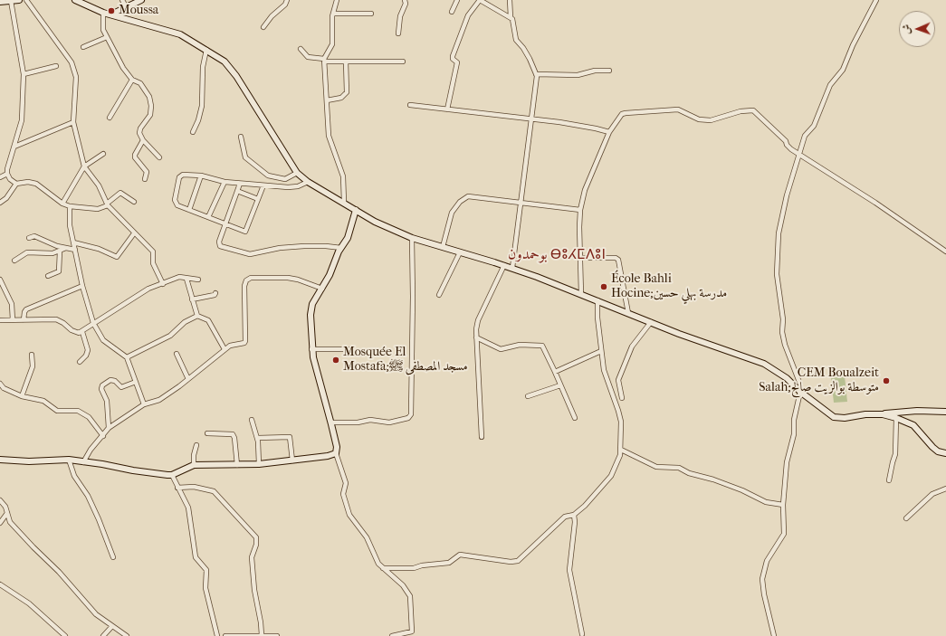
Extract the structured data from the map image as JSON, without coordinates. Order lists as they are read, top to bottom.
{
  "districts": ["بوحمدون ⴱⵓⵃⵎⴷⵓⵏ"],
  "places": [
    "Moussa",
    "École Bahli Hocine;مدرسة بهلي حسين",
    "Mosquée El Mostafa;مسجد المصطفى ﷺ",
    "CEM Boualzeit Salah;متوسطة بوالزيت صالح"
  ],
  "north": "left"
}
